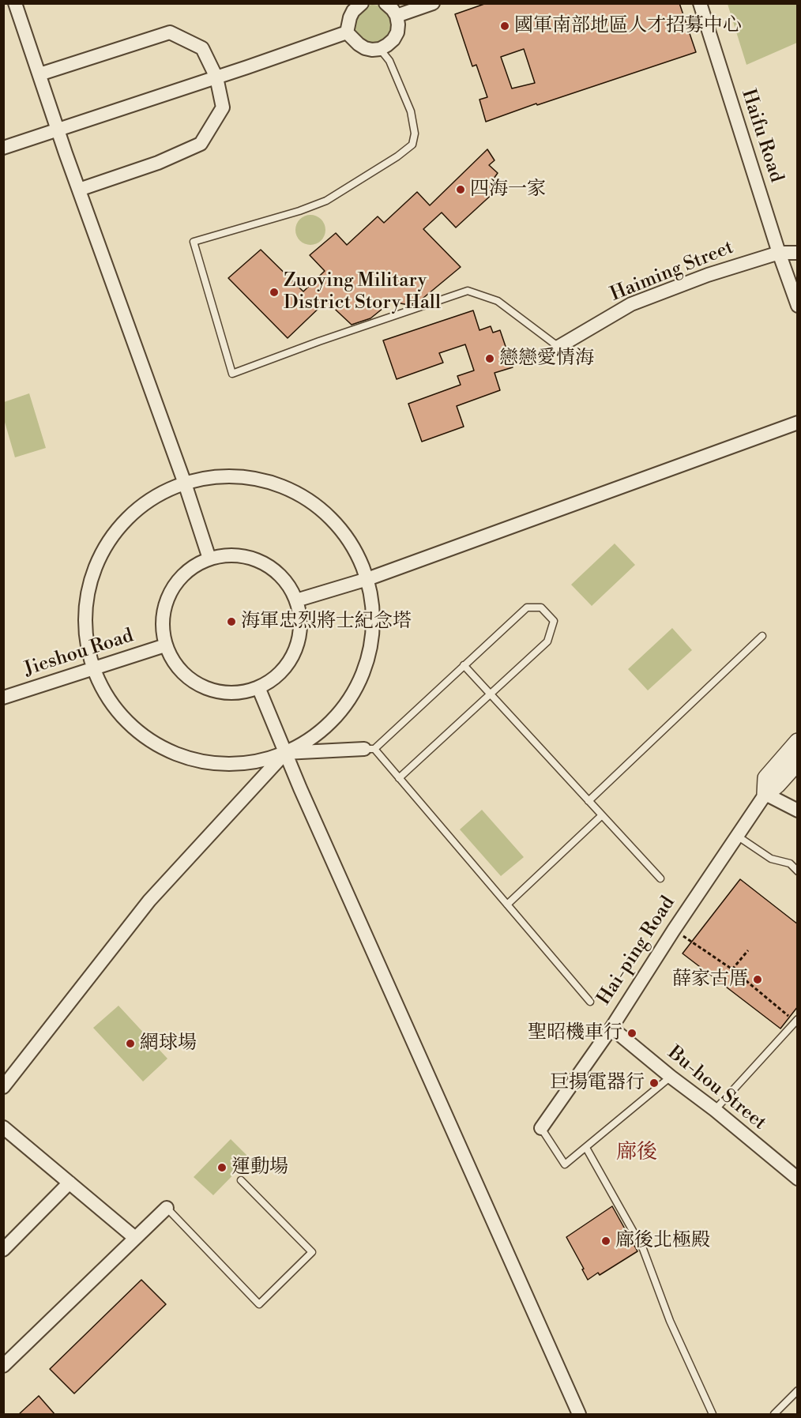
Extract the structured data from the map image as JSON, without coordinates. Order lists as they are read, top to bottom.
{
  "streets": {
    "street": [
      "Haifu Road",
      "Haiming Street",
      "Jieshou Road",
      "Hai-ping Road",
      "Bu-hou Street"
    ]
  },
  "crossings": [
    ["Haifu Road", "Haiming Street"],
    ["Hai-ping Road", "Bu-hou Street"]
  ],
  "districts": ["廍後"],
  "places": [
    "國軍南部地區人才招募中心",
    "四海一家",
    "Zuoying Military District Story Hall",
    "戀戀愛情海",
    "海軍忠烈將士紀念塔",
    "薛家古厝",
    "聖昭機車行",
    "網球場",
    "巨揚電器行",
    "運動場",
    "廍後北極殿"
  ]
}
